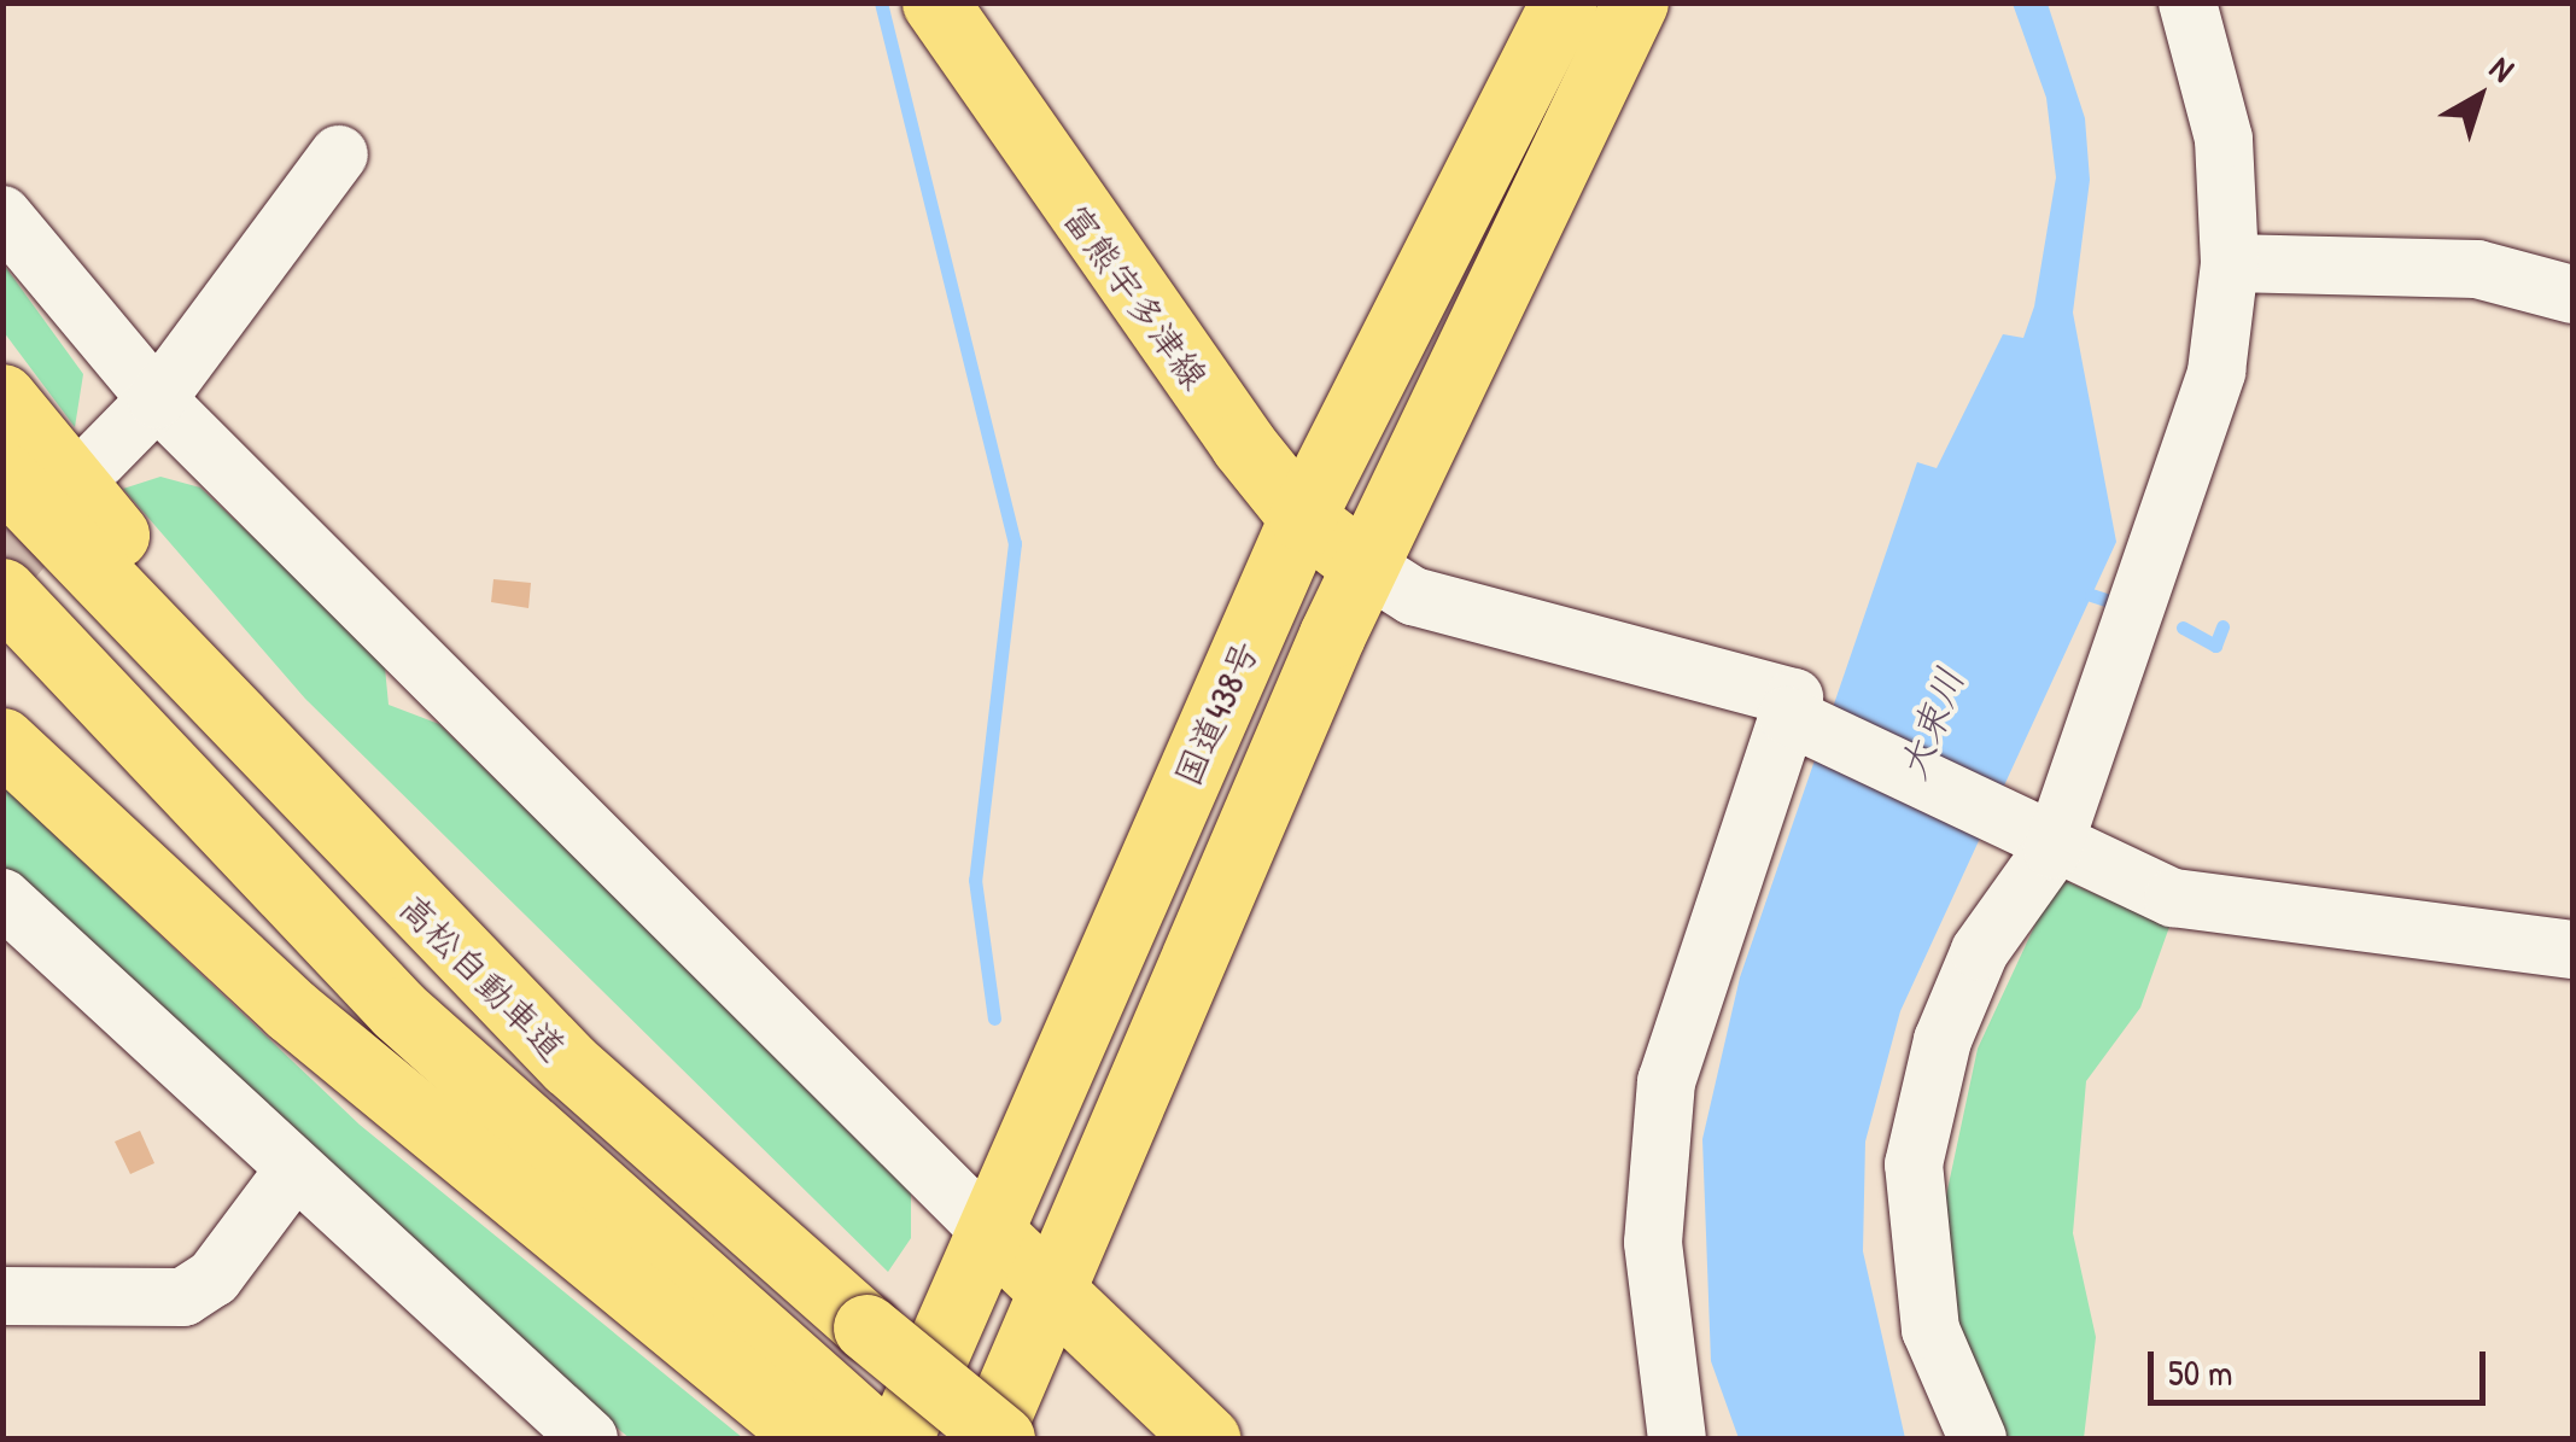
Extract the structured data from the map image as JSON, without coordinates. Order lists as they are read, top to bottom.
{
  "streets": {
    "main road": ["富熊宇多津線", "国道438号", "高松自動車道"]
  },
  "crossings": [
    ["富熊宇多津線", "国道438号"]
  ],
  "water": ["大束川"],
  "scale_bar": "50 m",
  "north": "top right"
}
